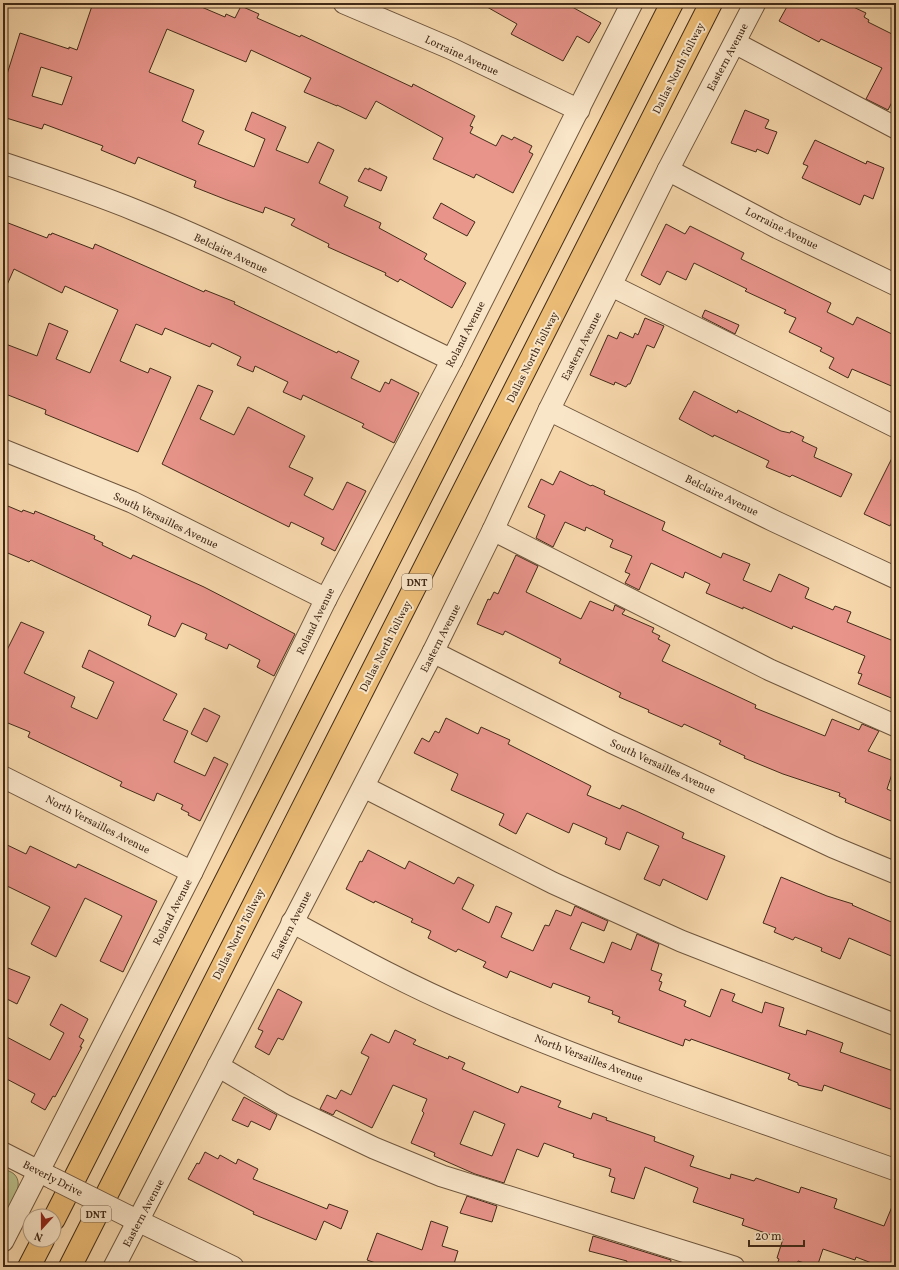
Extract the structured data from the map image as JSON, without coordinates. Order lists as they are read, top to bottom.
{
  "streets": {
    "highway": ["Dallas North Tollway", "DNT"],
    "street": [
      "Lorraine Avenue",
      "Eastern Avenue",
      "Belclaire Avenue",
      "Roland Avenue",
      "South Versailles Avenue",
      "North Versailles Avenue",
      "Beverly Drive"
    ]
  },
  "crossings": [
    ["Lorraine Avenue", "Eastern Avenue"],
    ["Lorraine Avenue", "Roland Avenue"],
    ["Eastern Avenue", "Belclaire Avenue"],
    ["Eastern Avenue", "South Versailles Avenue"],
    ["Eastern Avenue", "North Versailles Avenue"],
    ["Eastern Avenue", "Beverly Drive"],
    ["Belclaire Avenue", "Roland Avenue"],
    ["Roland Avenue", "South Versailles Avenue"],
    ["Roland Avenue", "North Versailles Avenue"],
    ["Roland Avenue", "Beverly Drive"]
  ],
  "scale_bar": "20 m",
  "north": "bottom"
}
